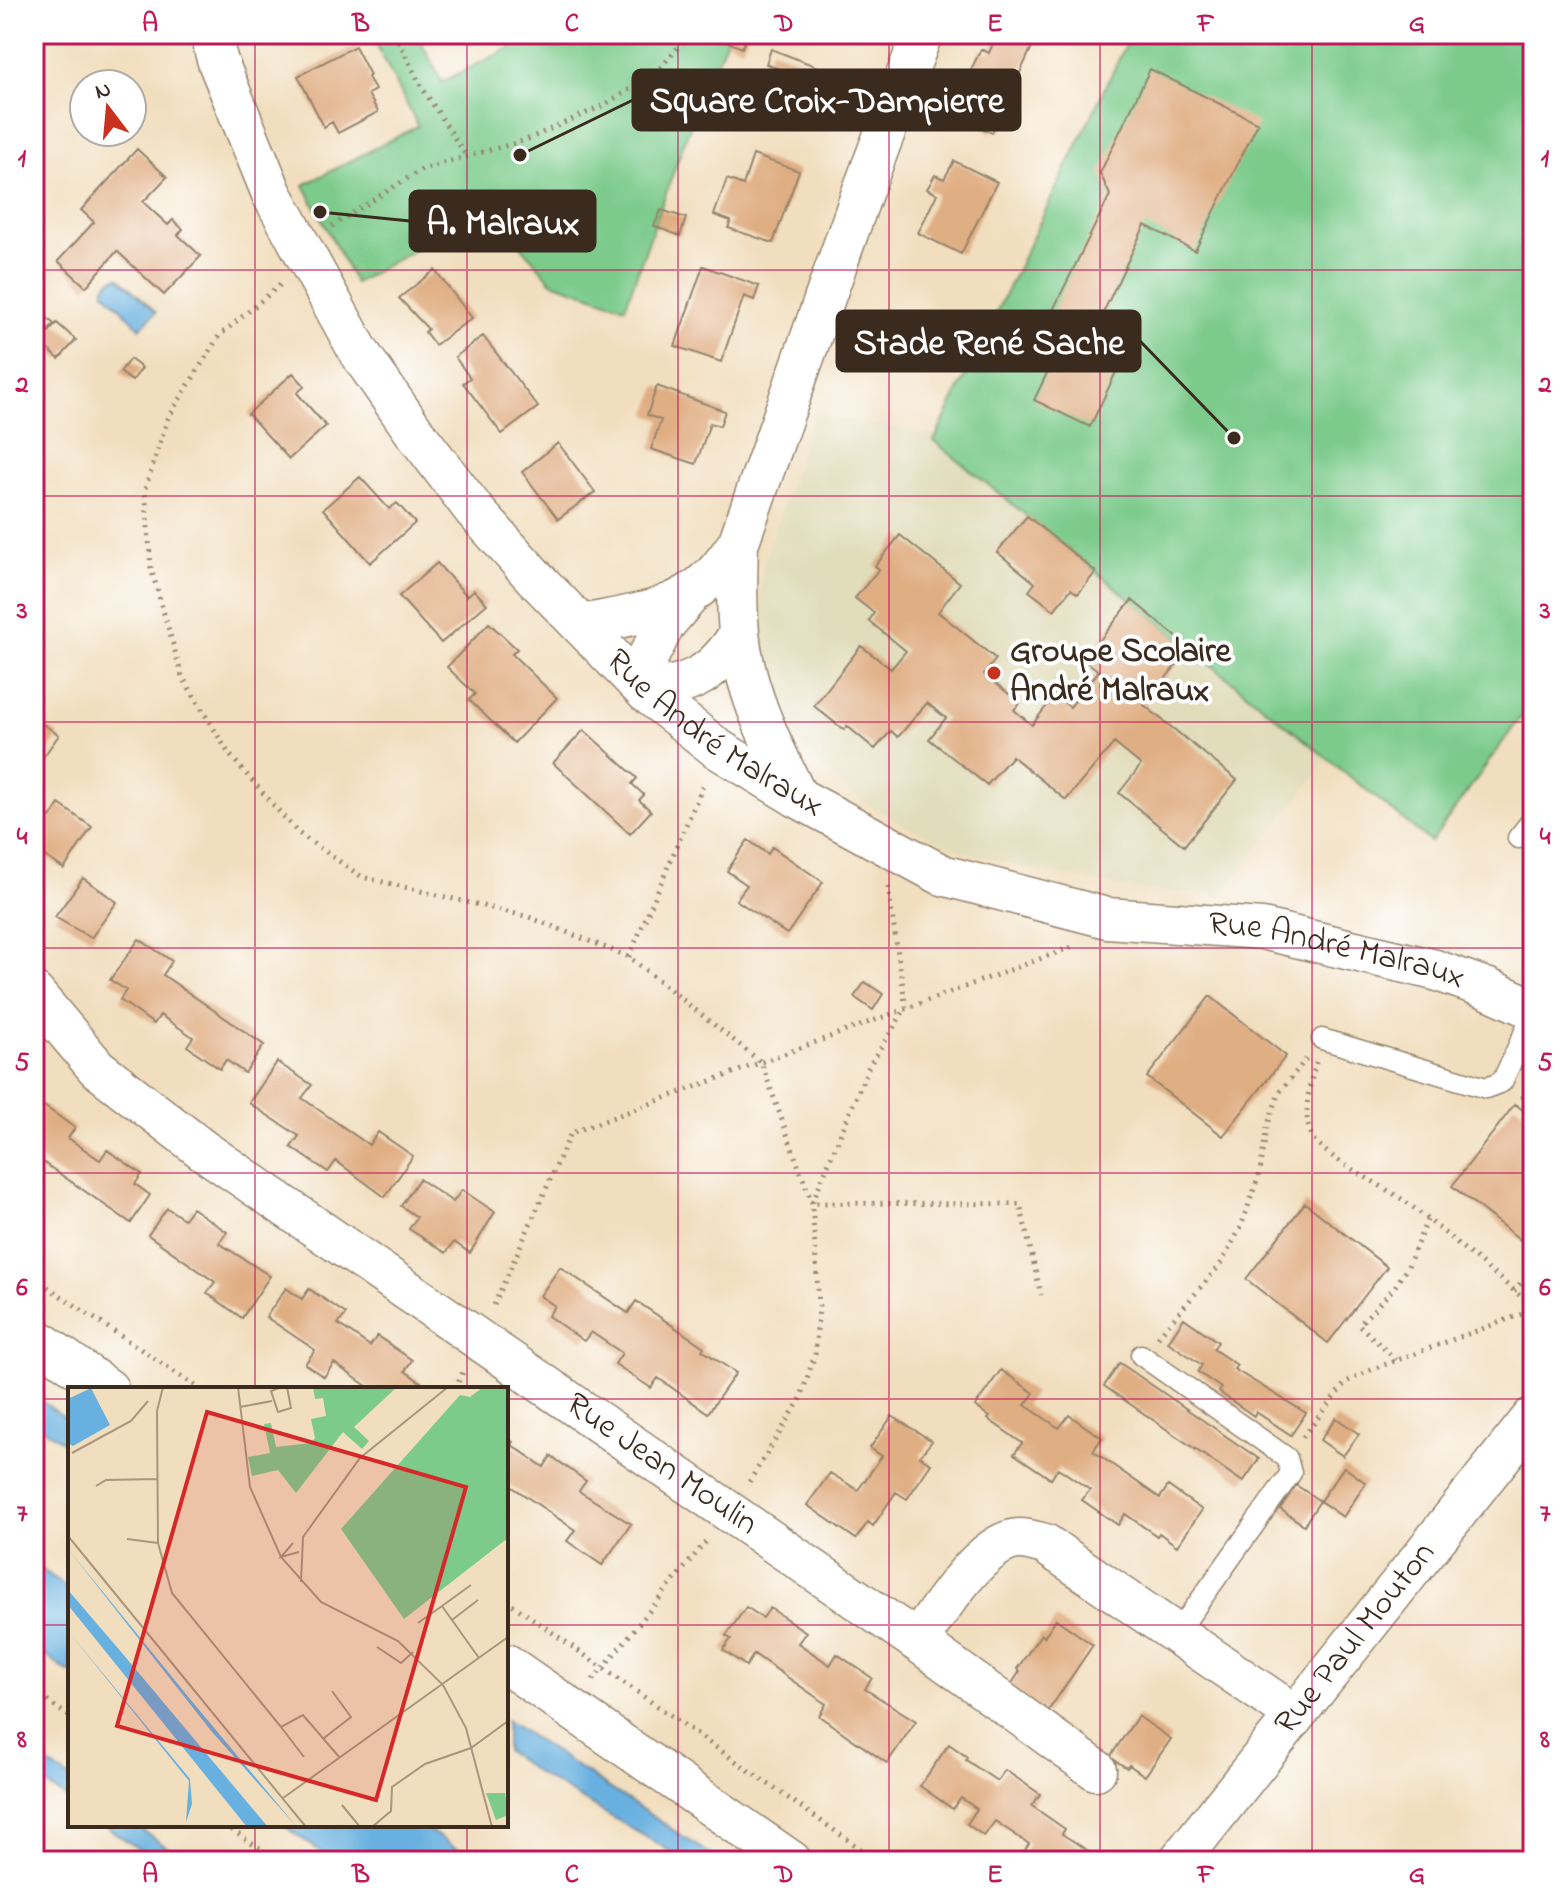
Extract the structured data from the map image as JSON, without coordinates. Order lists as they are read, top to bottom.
{
  "streets": {
    "street": ["Rue André Malraux", "Rue Jean Moulin", "Rue Paul Mouton"]
  },
  "places": [
    "Square Croix-Dampierre",
    "A. Malraux",
    "Stade René Sache",
    "Groupe Scolaire André Malraux"
  ],
  "north": "top",
  "grid": {
    "columns": [
      "A",
      "B",
      "C",
      "D",
      "E",
      "F",
      "G"
    ],
    "rows": [
      "1",
      "2",
      "3",
      "4",
      "5",
      "6",
      "7",
      "8"
    ]
  }
}
